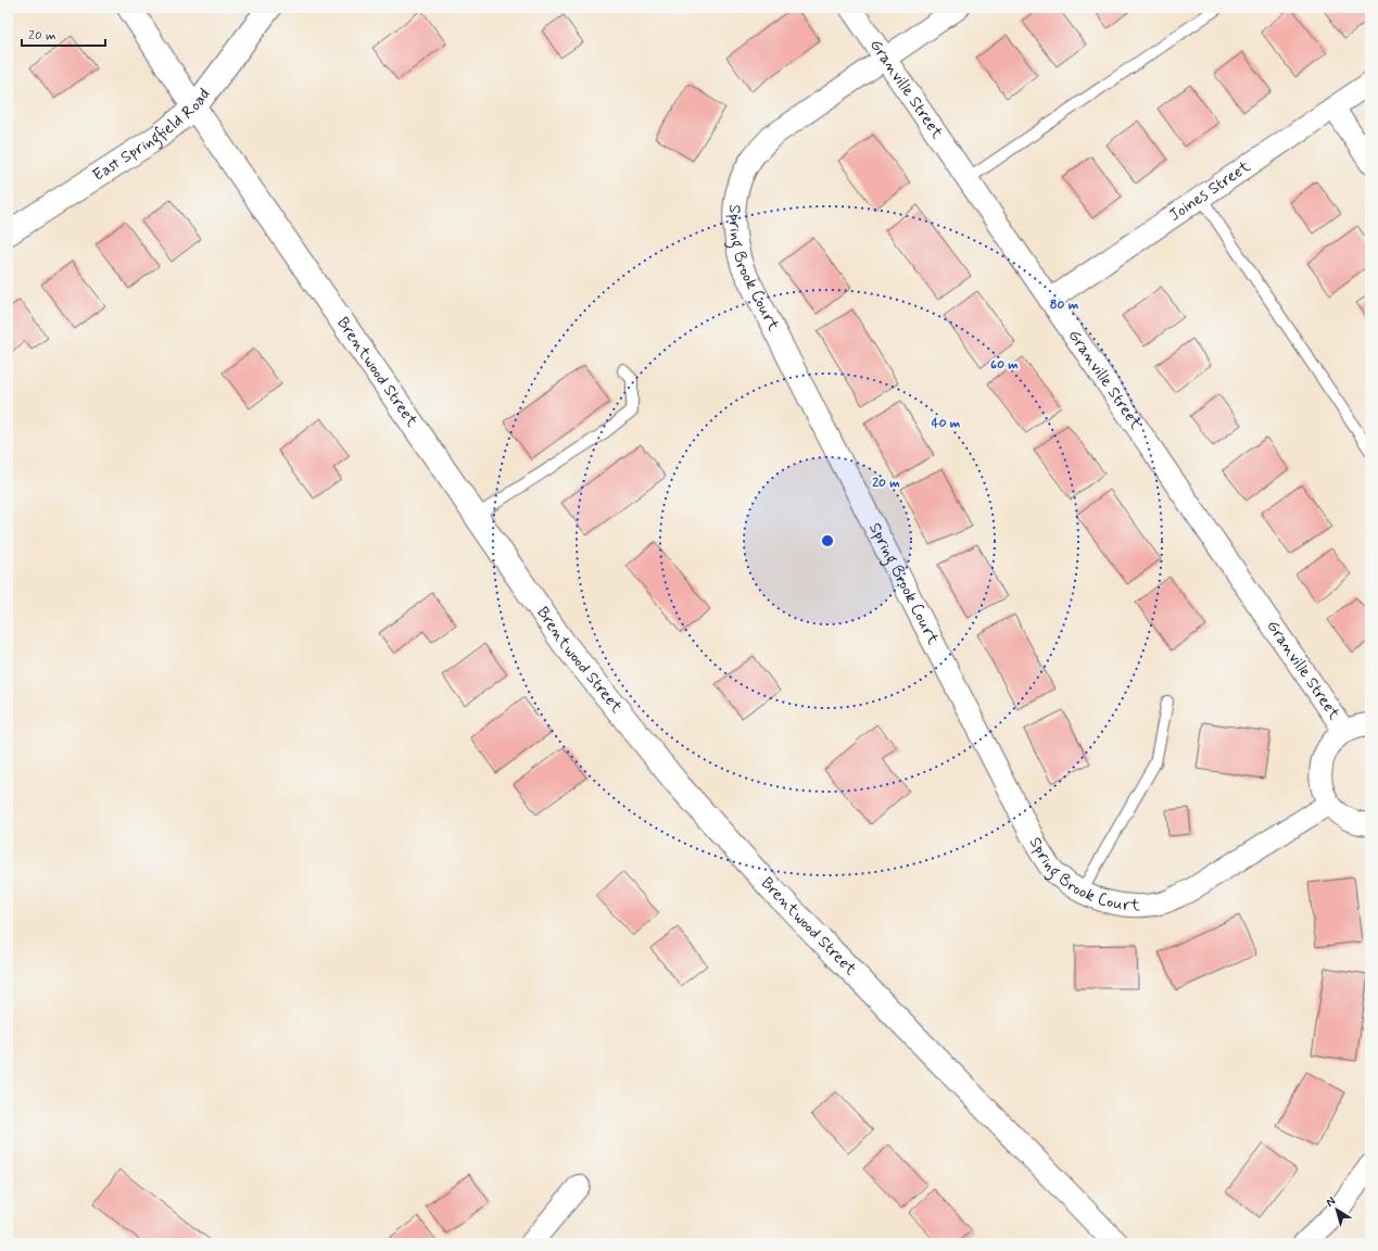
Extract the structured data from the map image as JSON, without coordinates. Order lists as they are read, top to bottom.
{
  "streets": {
    "main road": ["East Springfield Road", "Brentwood Street"],
    "street": ["Granville Street", "Joines Street", "Spring Brook Court"]
  },
  "crossings": [
    ["Granville Street", "Joines Street"],
    ["Granville Street", "Spring Brook Court"],
    ["East Springfield Road", "Brentwood Street"]
  ],
  "scale_bar": "20 m",
  "north": "top left",
  "rings": [
    "80 m",
    "60 m",
    "40 m",
    "20 m"
  ]
}
